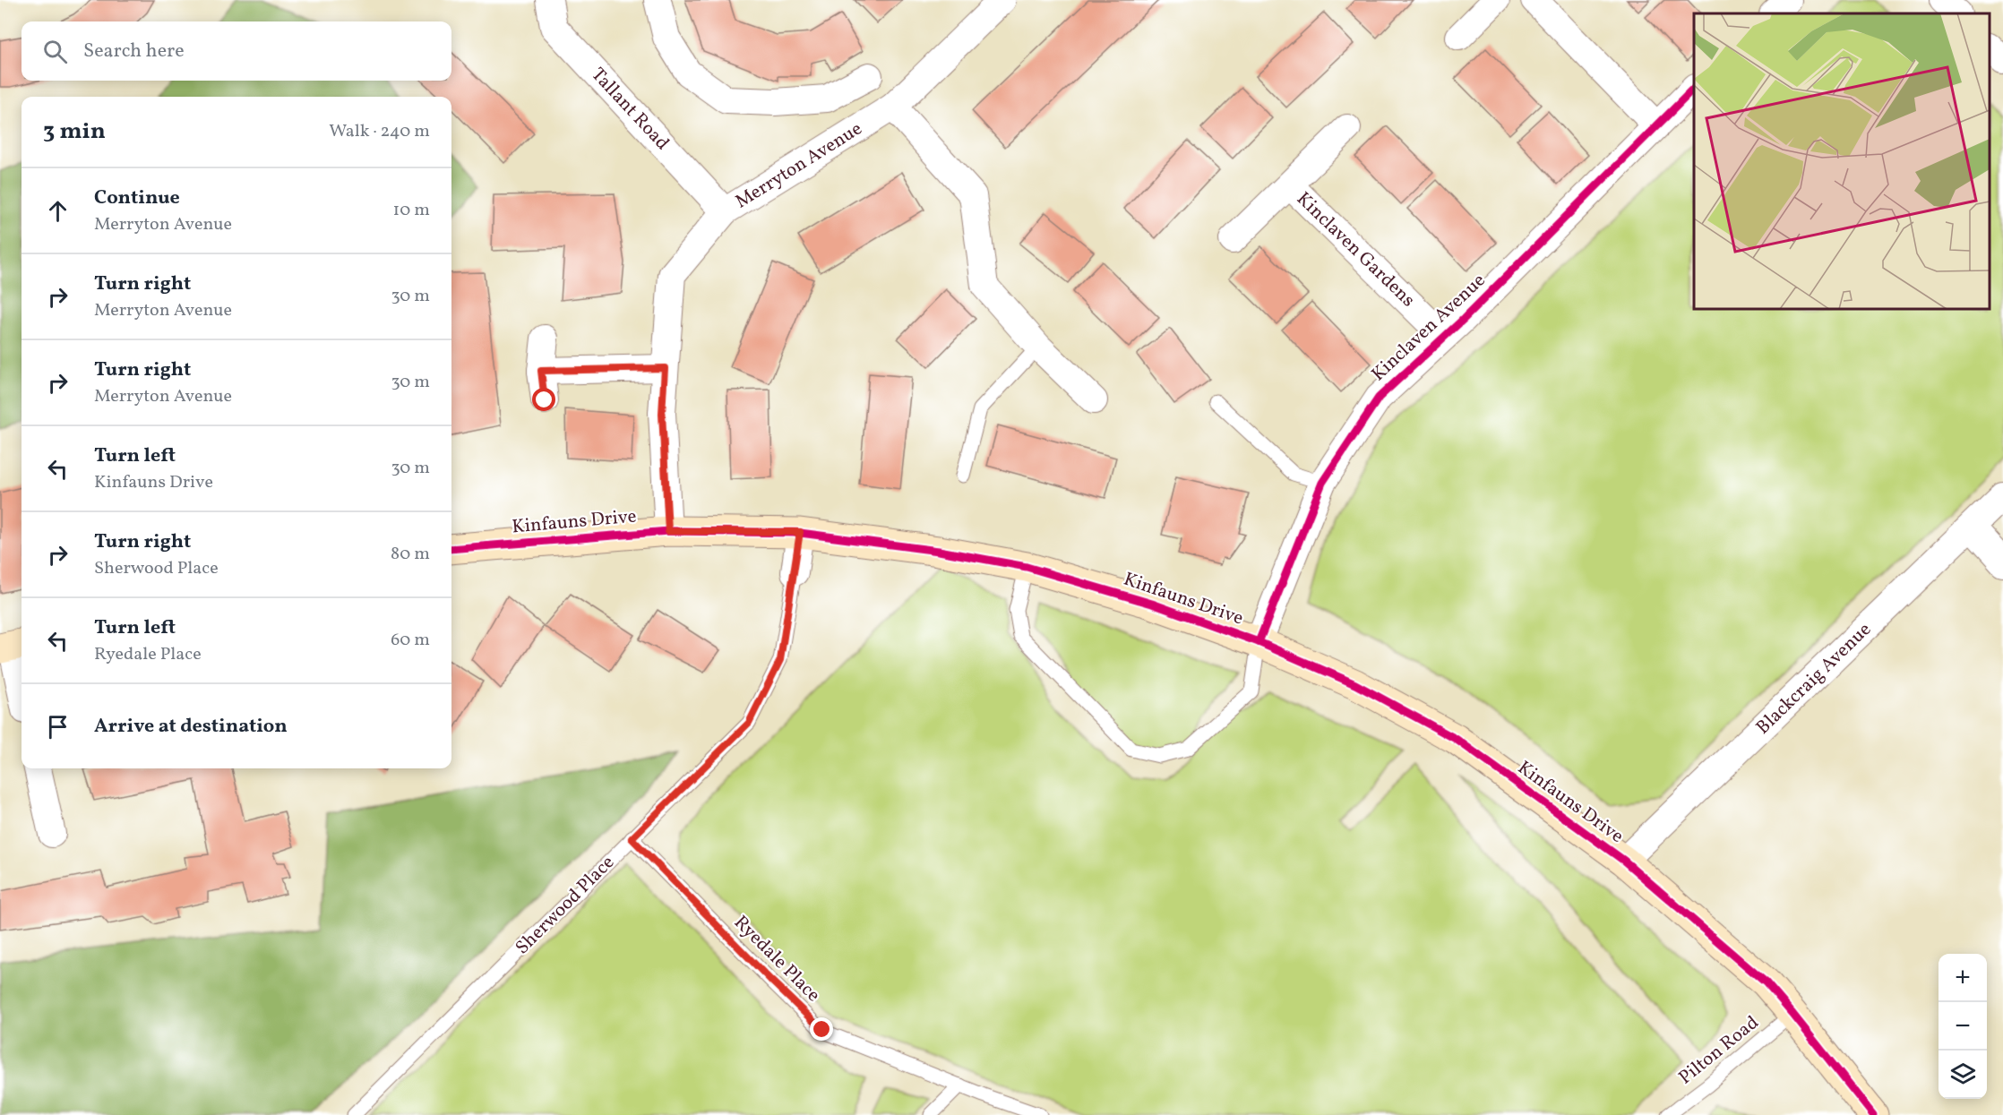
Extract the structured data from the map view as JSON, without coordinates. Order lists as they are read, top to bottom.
{
  "streets": {
    "street": [
      "Tallant Road",
      "Merryton Avenue",
      "Kinclaven Gardens",
      "Kinclaven Avenue",
      "Kinfauns Drive",
      "Blackcraig Avenue",
      "Sherwood Place"
    ],
    "lane": ["Ryedale Place", "Pilton Road"]
  },
  "crossings": [
    ["Tallant Road", "Merryton Avenue"],
    ["Merryton Avenue", "Kinfauns Drive"],
    ["Kinclaven Gardens", "Kinclaven Avenue"],
    ["Kinclaven Avenue", "Kinfauns Drive"],
    ["Kinfauns Drive", "Blackcraig Avenue"],
    ["Kinfauns Drive", "Sherwood Place"],
    ["Kinfauns Drive", "Pilton Road"],
    ["Sherwood Place", "Ryedale Place"]
  ],
  "page": {
    "search": "Search here",
    "heading": ["3 min", "Walk · 240 m"],
    "list": [
      ["Continue", "Merryton Avenue", "10 m"],
      ["Turn right", "Merryton Avenue", "30 m"],
      ["Turn right", "Merryton Avenue", "30 m"],
      ["Turn left", "Kinfauns Drive", "30 m"],
      ["Turn right", "Sherwood Place", "80 m"],
      ["Turn left", "Ryedale Place", "60 m"],
      "Arrive at destination"
    ],
    "map_buttons": ["+", "−"]
  }
}
